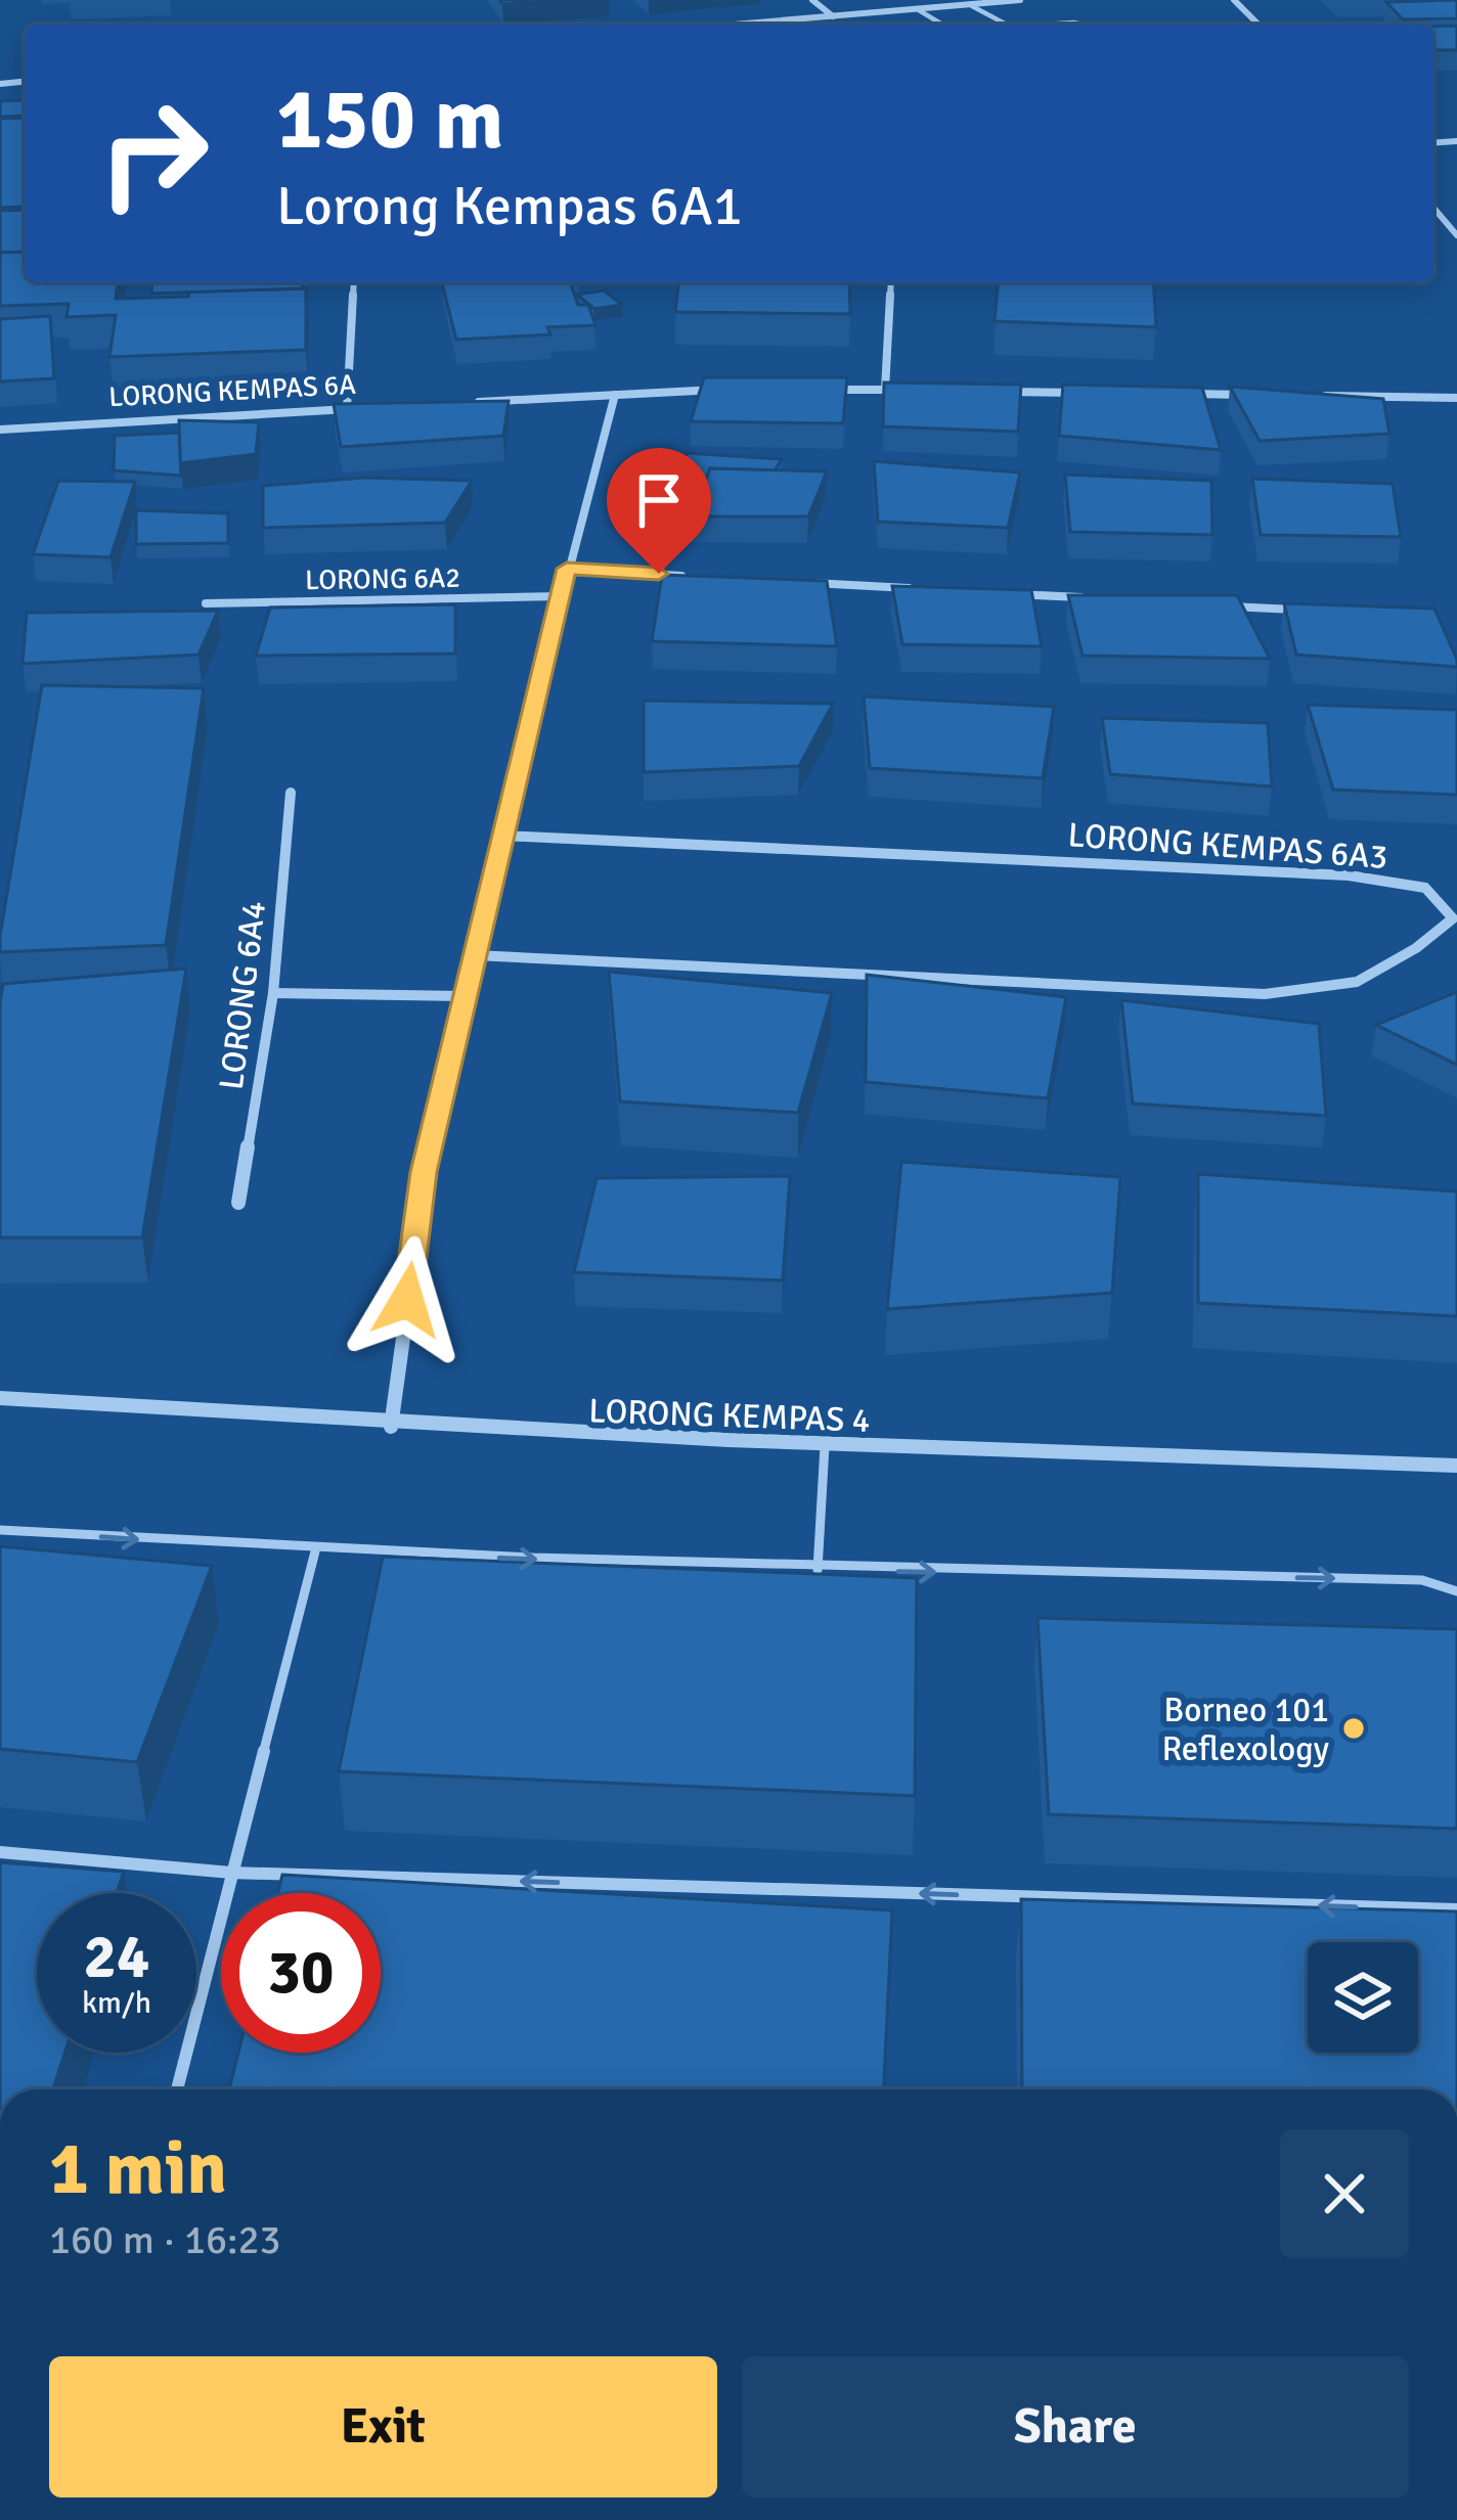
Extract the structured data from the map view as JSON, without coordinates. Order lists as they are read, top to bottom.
{
  "streets": {
    "street": [
      "LORONG KEMPAS 6A",
      "LORONG 6A2",
      "LORONG KEMPAS 6A3",
      "LORONG 6A4",
      "LORONG KEMPAS 4"
    ]
  },
  "places": ["Borneo 101 Reflexology"],
  "page": {
    "turn": ["150 m", "Lorong Kempas 6A1"],
    "speed": "24 km/h",
    "limit": "30",
    "heading": ["1 min", "160 m · 16:23"],
    "buttons": ["Exit", "Share"]
  }
}
